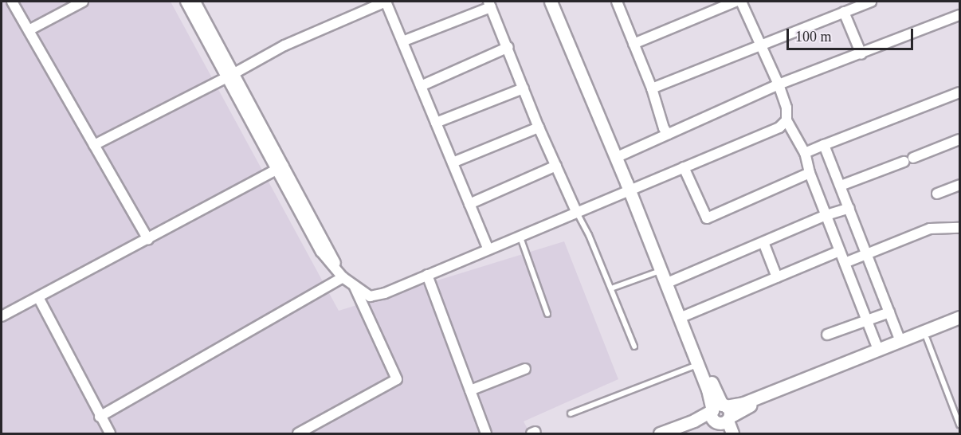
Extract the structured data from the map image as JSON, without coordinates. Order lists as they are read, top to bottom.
{
  "scale_bar": "100 m"
}
